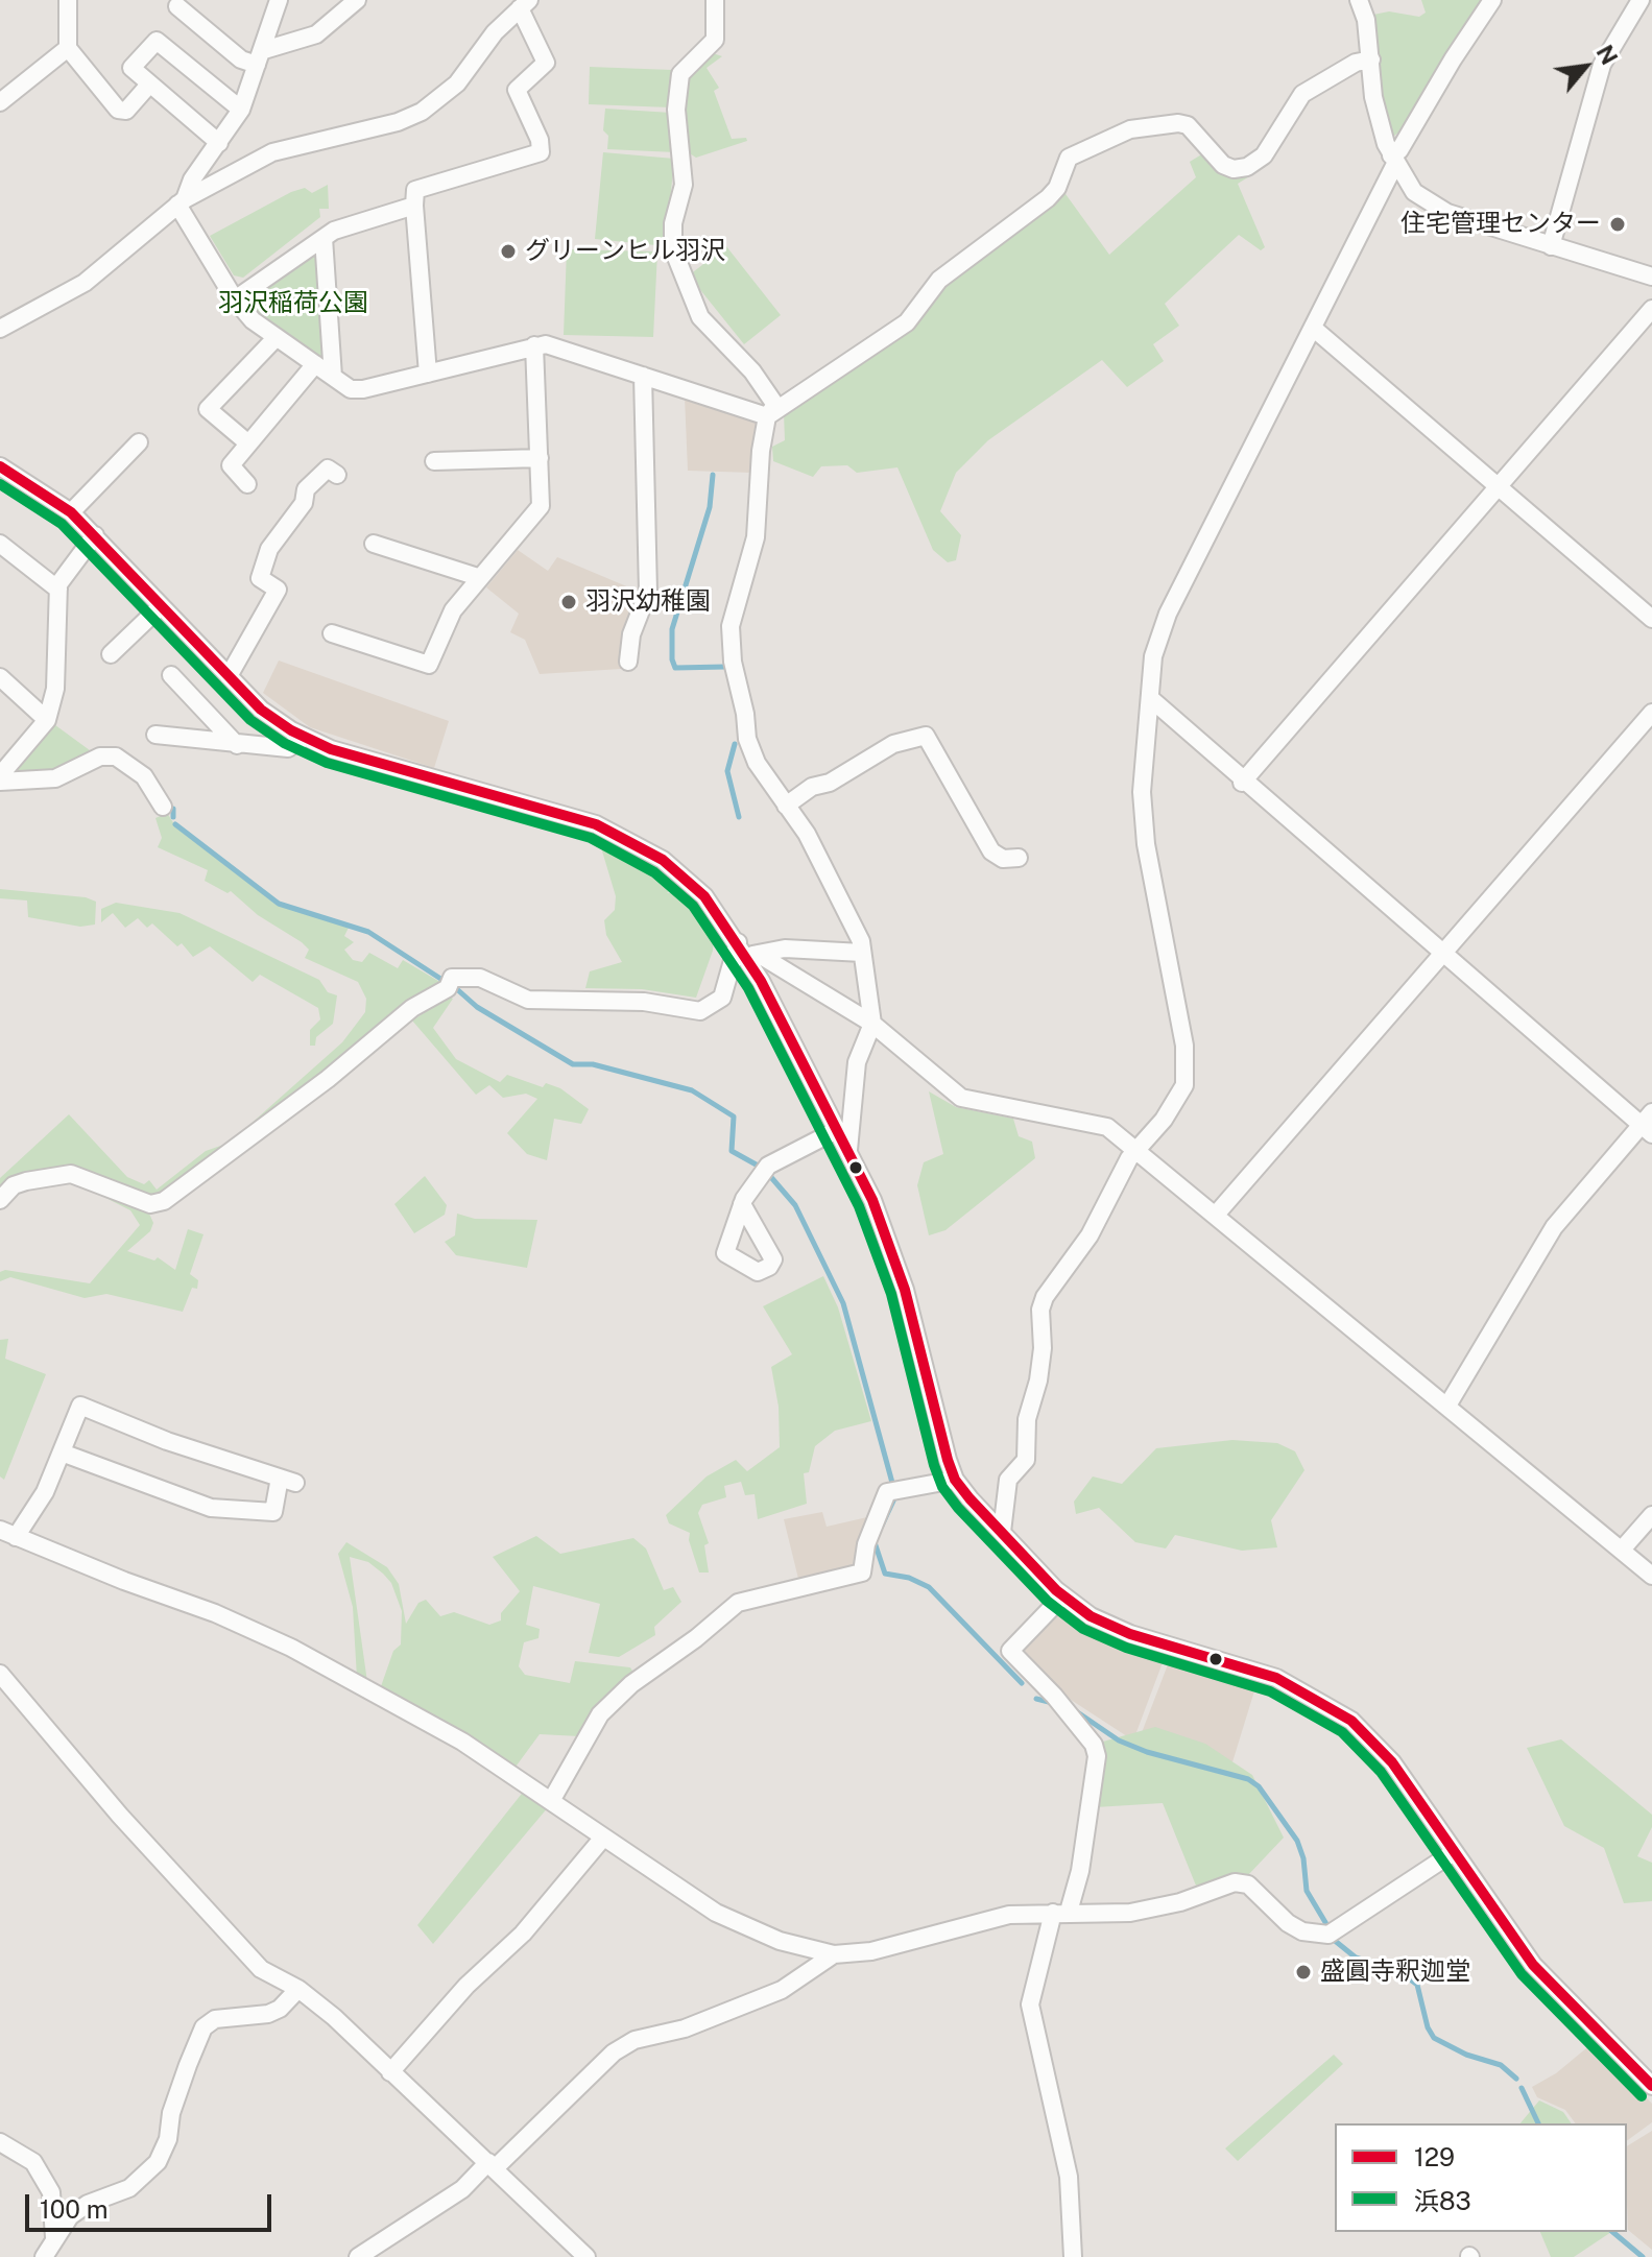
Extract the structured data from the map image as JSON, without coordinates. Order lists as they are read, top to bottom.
{
  "parks": ["羽沢稲荷公園"],
  "places": [
    "住宅管理センター",
    "グリーンヒル羽沢",
    "羽沢幼稚園",
    "盛圓寺釈迦堂"
  ],
  "lines": ["transit line 129", "transit line 浜83"],
  "legend": ["129", "浜83"],
  "scale_bar": "100 m",
  "north": "top right"
}
